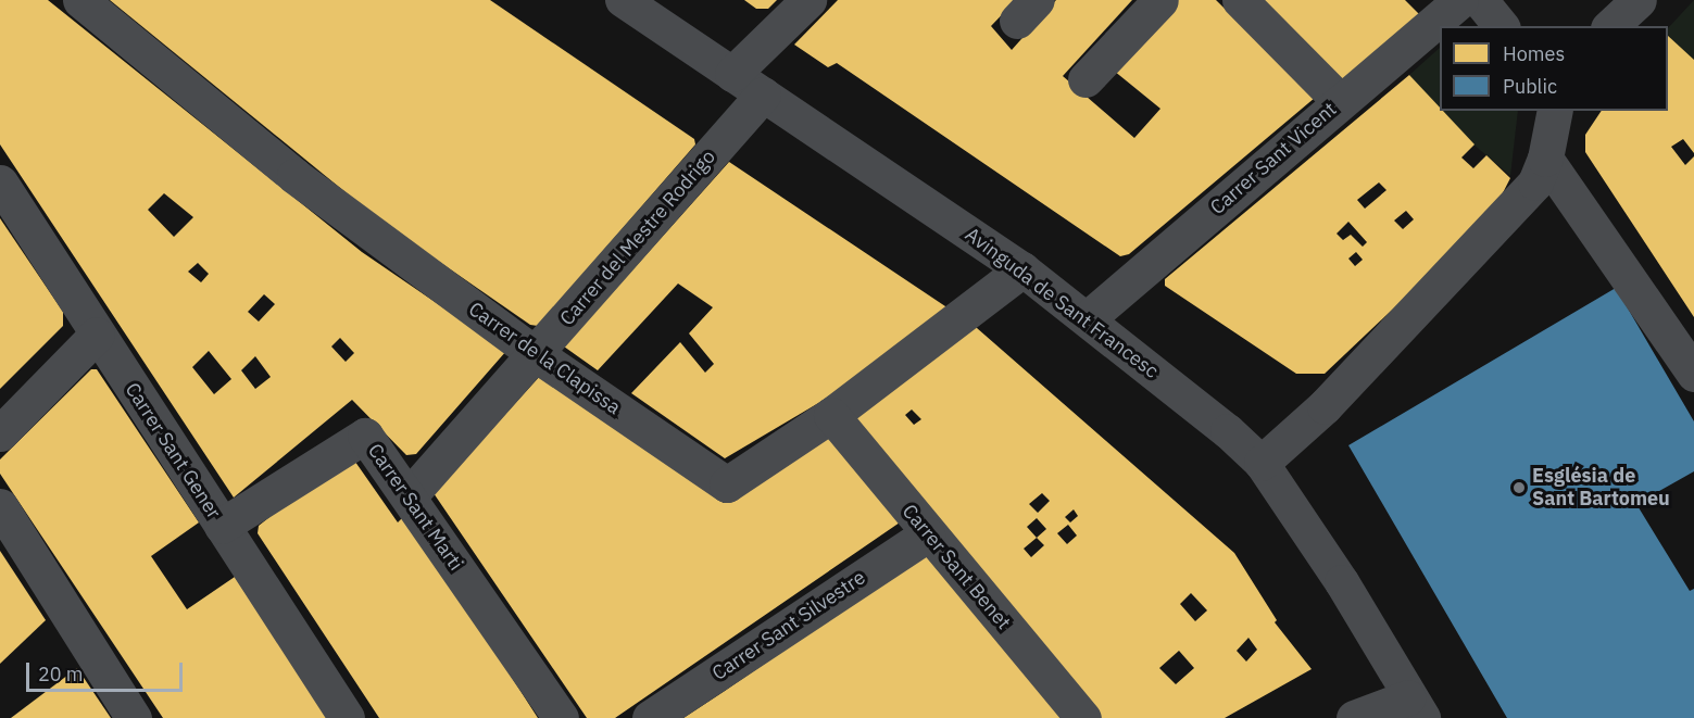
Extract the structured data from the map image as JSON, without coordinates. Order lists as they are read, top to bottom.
{
  "streets": {
    "street": [
      "Carrer Sant Vicent",
      "Carrer del Mestre Rodrigo",
      "Avinguda de Sant Francesc",
      "Carrer de la Clapissa",
      "Carrer Sant Gener",
      "Carrer Sant Marti",
      "Carrer Sant Benet",
      "Carrer Sant Silvestre"
    ]
  },
  "crossings": [
    ["Carrer Sant Vicent", "Avinguda de Sant Francesc"],
    ["Carrer del Mestre Rodrigo", "Avinguda de Sant Francesc"],
    ["Carrer del Mestre Rodrigo", "Carrer de la Clapissa"],
    ["Carrer del Mestre Rodrigo", "Carrer Sant Marti"],
    ["Avinguda de Sant Francesc", "Carrer de la Clapissa"],
    ["Carrer de la Clapissa", "Carrer Sant Benet"],
    ["Carrer Sant Gener", "Carrer Sant Marti"],
    ["Carrer Sant Benet", "Carrer Sant Silvestre"]
  ],
  "places": ["Església de Sant Bartomeu"],
  "legend": ["Homes", "Public"],
  "scale_bar": "20 m"
}
